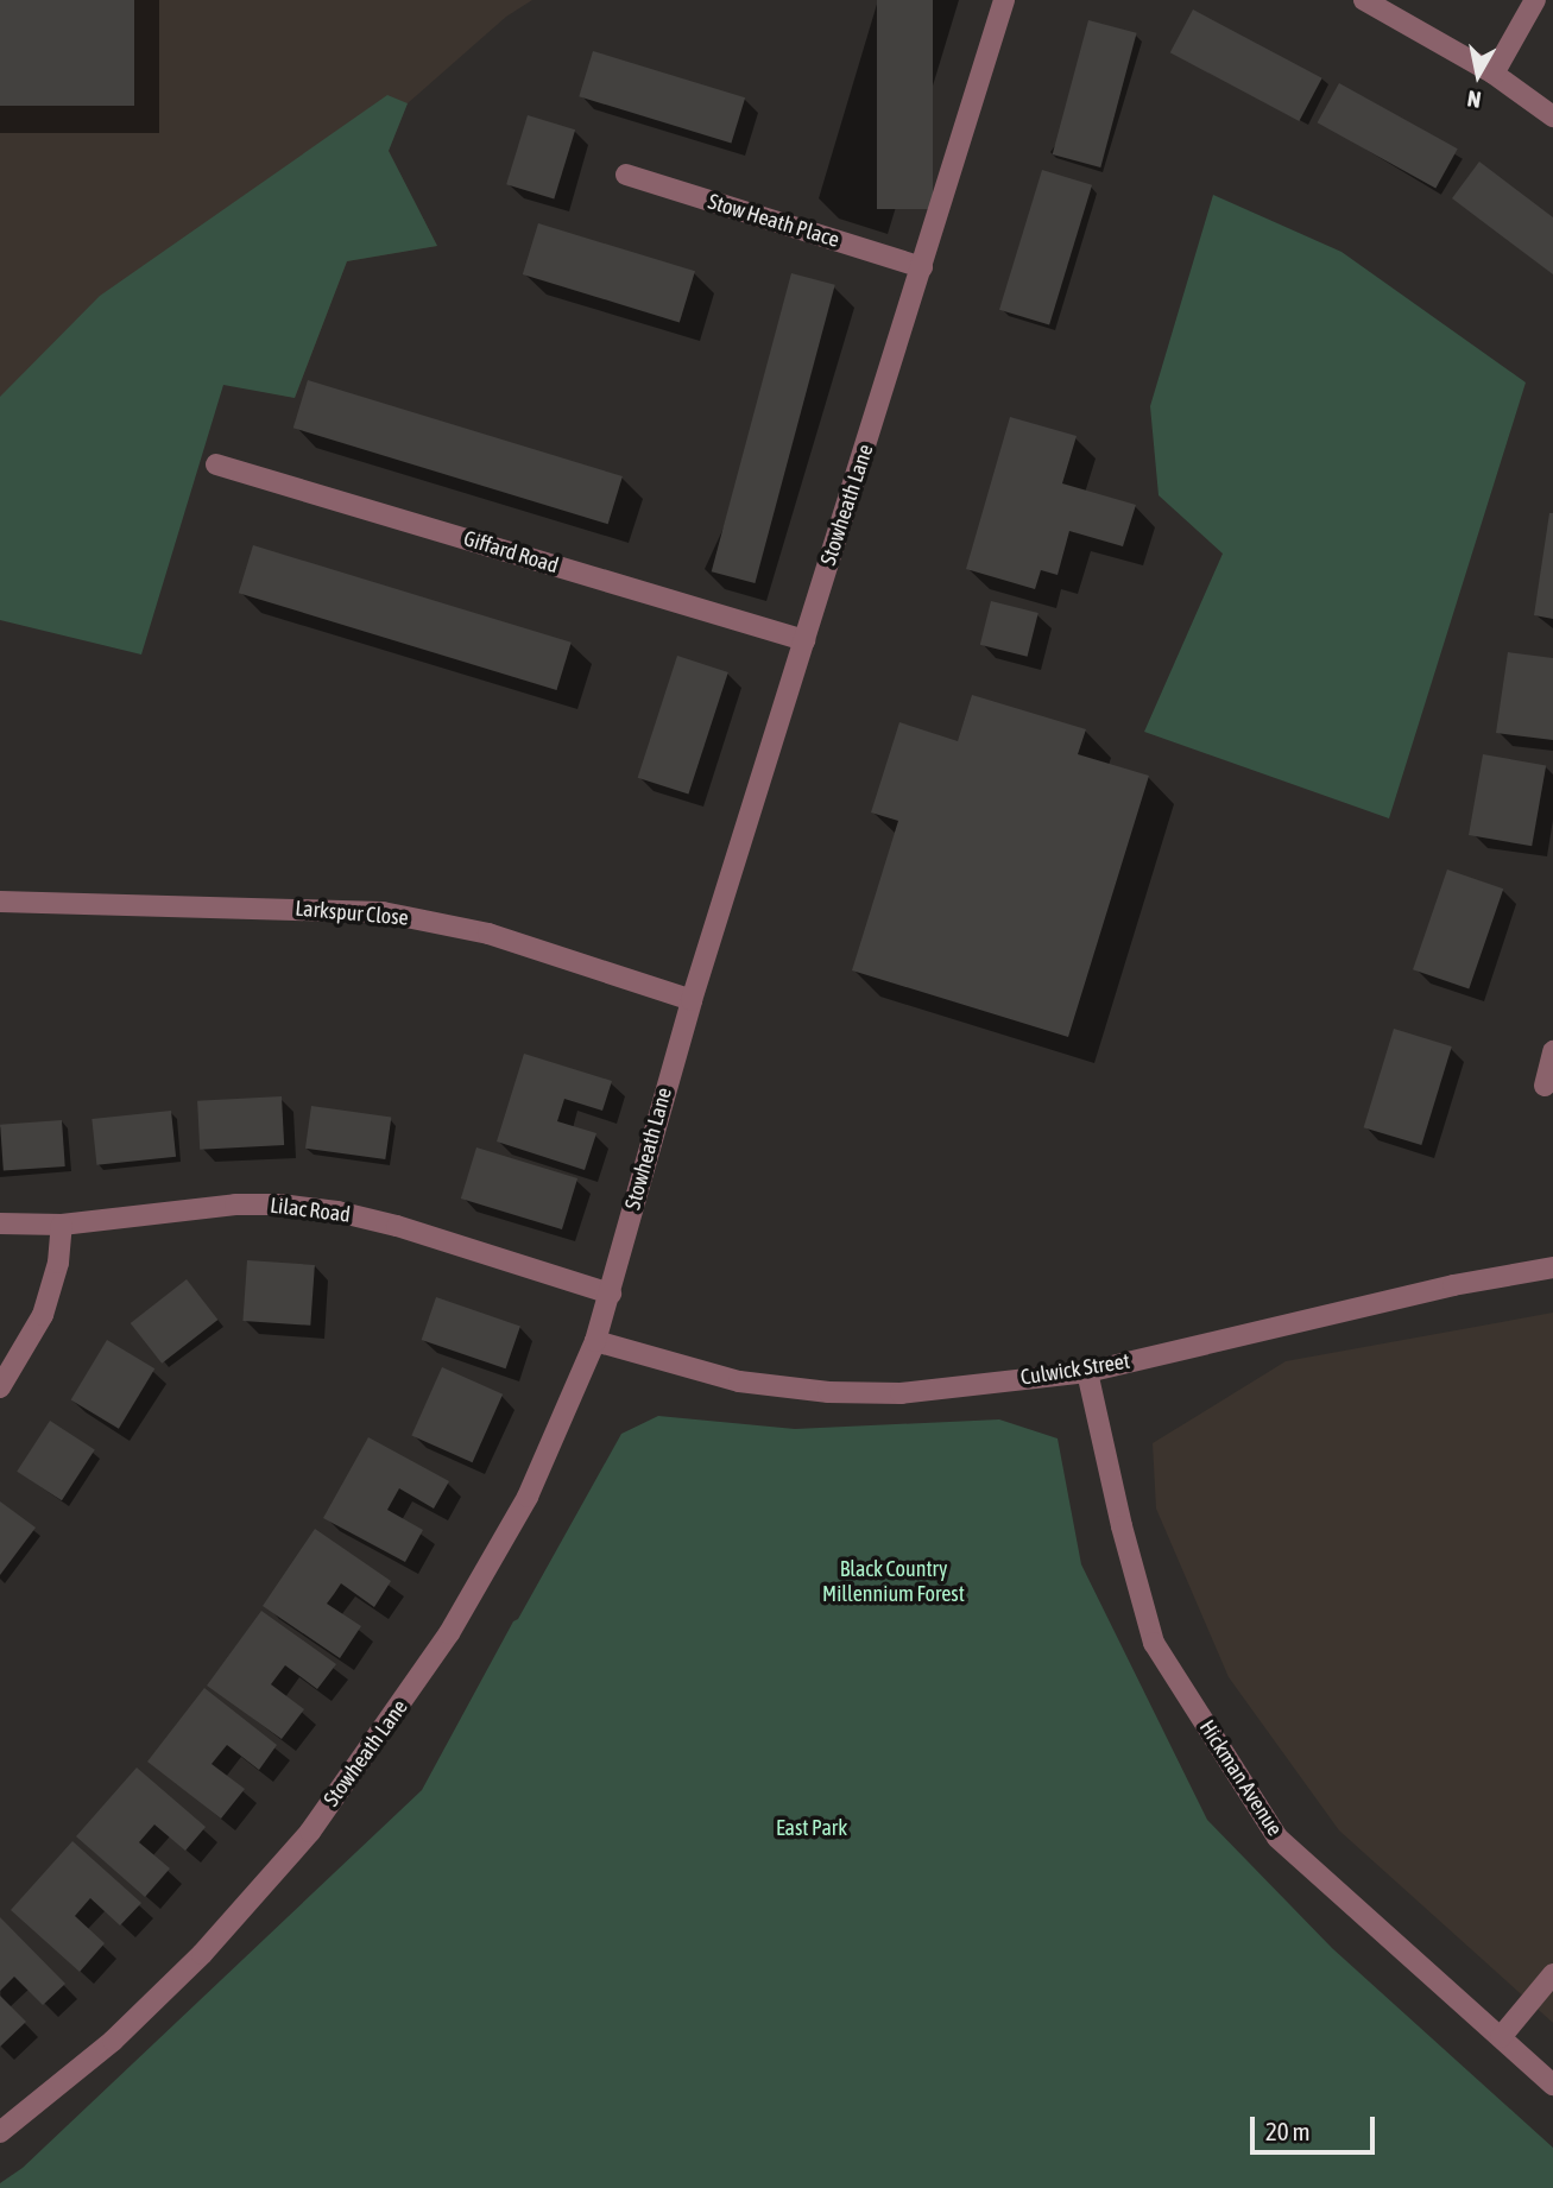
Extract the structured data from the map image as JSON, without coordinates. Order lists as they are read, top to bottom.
{
  "streets": {
    "street": [
      "Stow Heath Place",
      "Stowheath Lane",
      "Giffard Road",
      "Larkspur Close",
      "Lilac Road",
      "Culwick Street",
      "Hickman Avenue"
    ]
  },
  "crossings": [
    ["Stow Heath Place", "Stowheath Lane"],
    ["Stowheath Lane", "Giffard Road"],
    ["Stowheath Lane", "Larkspur Close"],
    ["Stowheath Lane", "Lilac Road"],
    ["Stowheath Lane", "Culwick Street"],
    ["Culwick Street", "Hickman Avenue"]
  ],
  "parks": ["Black Country Millennium Forest", "East Park"],
  "scale_bar": "20 m",
  "north": "bottom"
}
